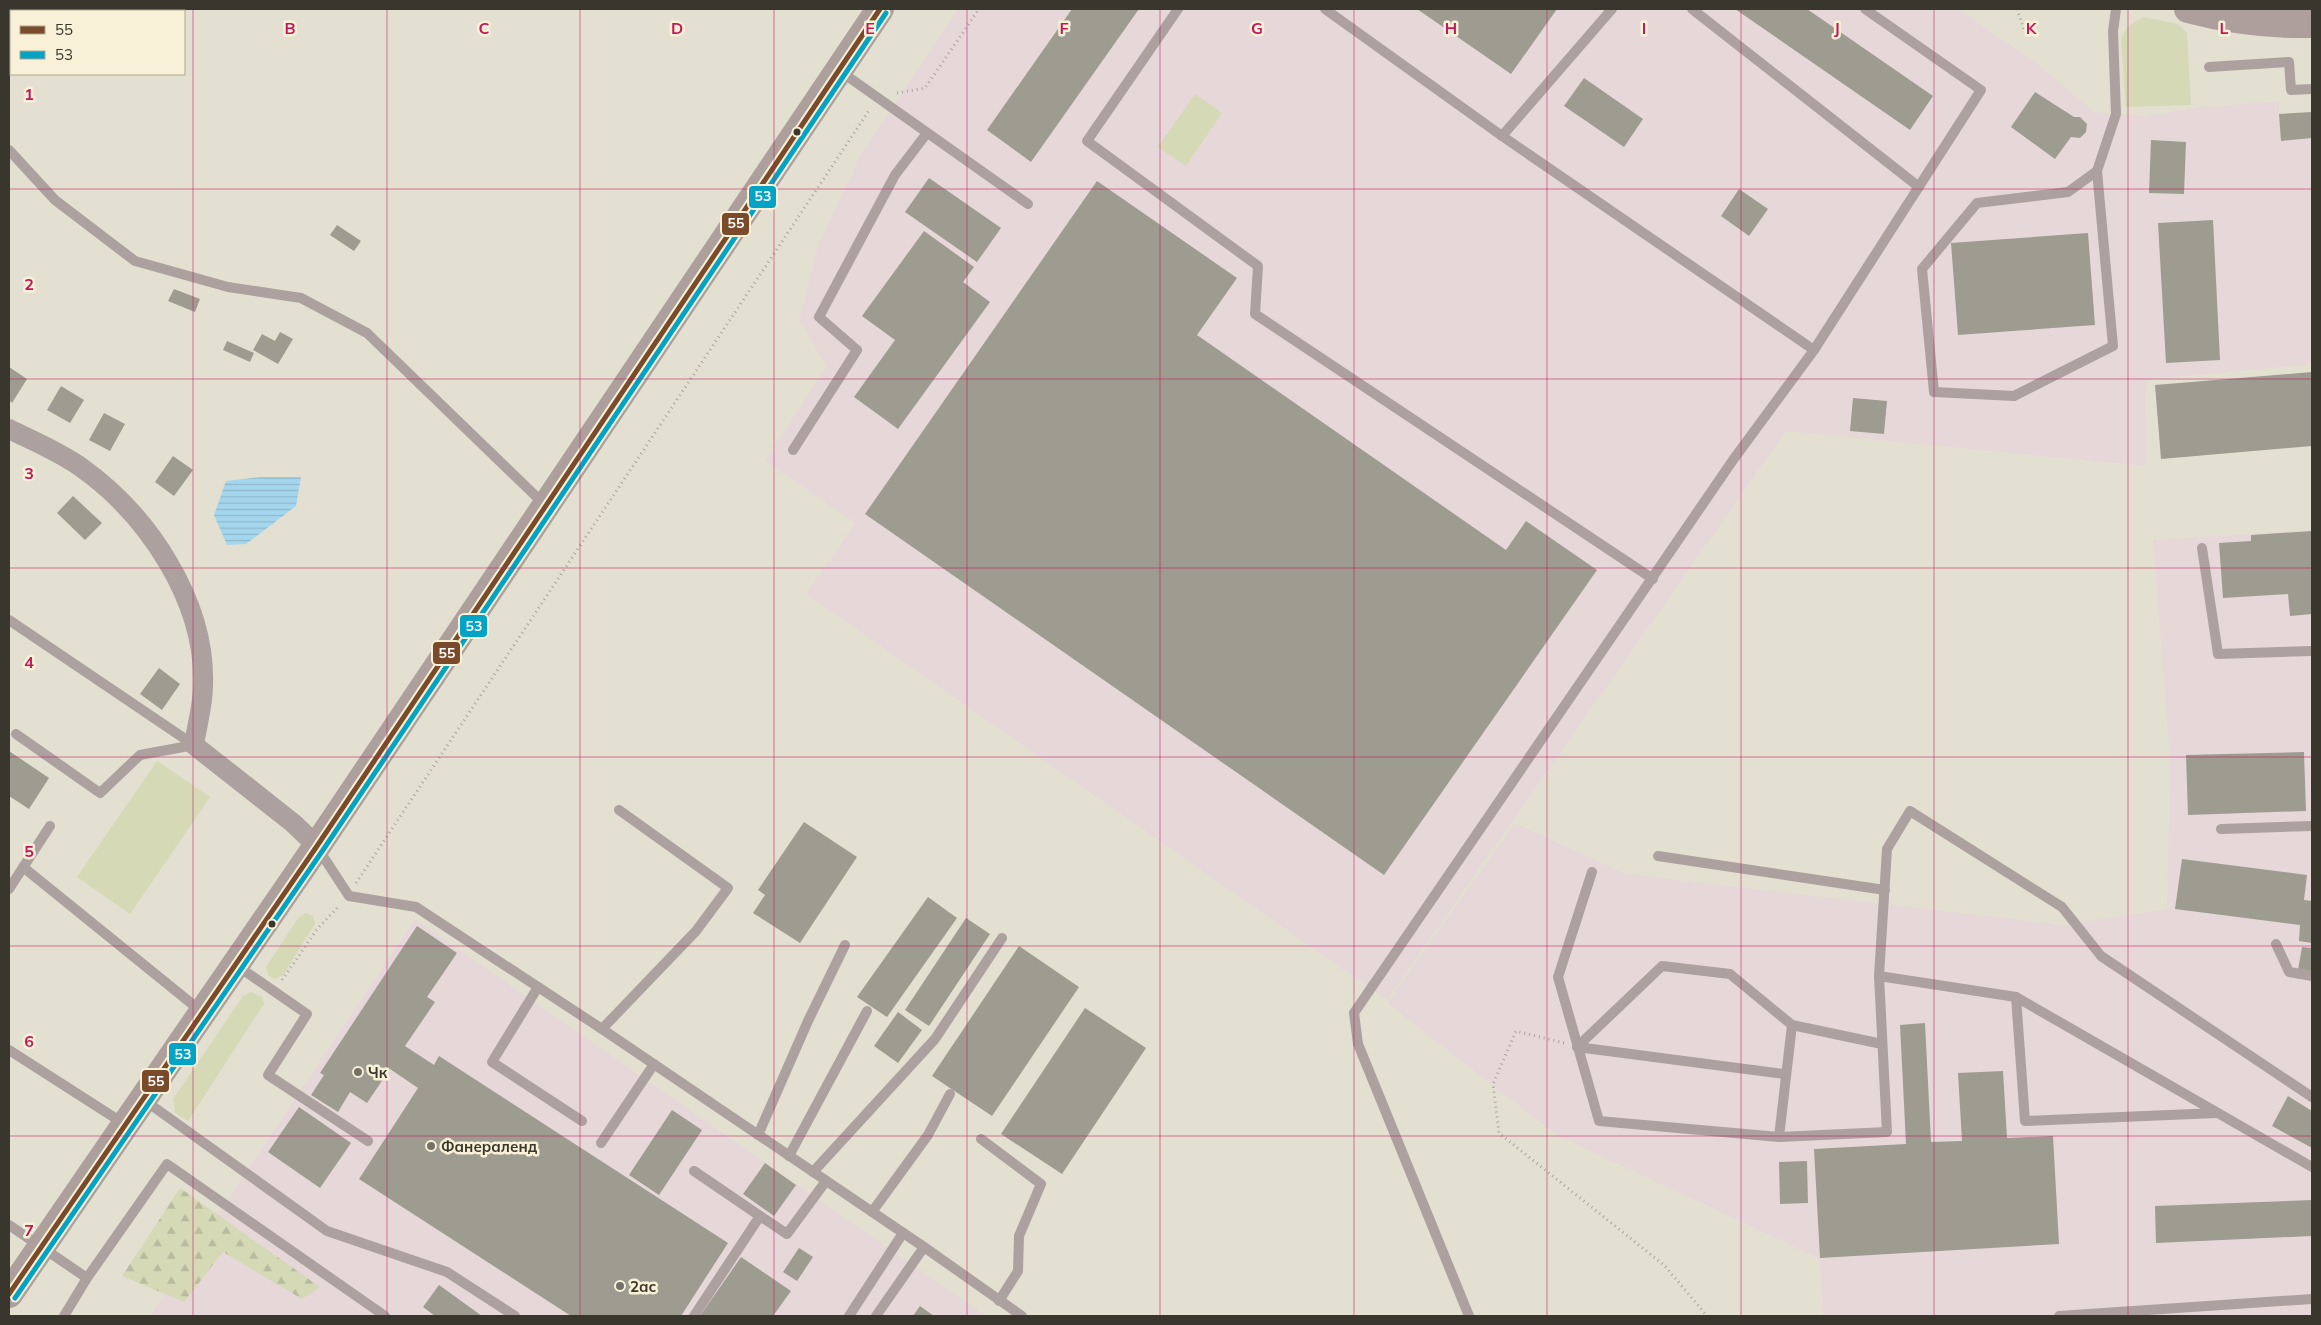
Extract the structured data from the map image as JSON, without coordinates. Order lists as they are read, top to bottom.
{
  "places": ["Чк", "Фанераленд", "2ас"],
  "lines": ["transit line 55", "transit line 53"],
  "legend": ["55", "53"],
  "grid": {
    "columns": [
      "B",
      "C",
      "D",
      "E",
      "F",
      "G",
      "H",
      "I",
      "J",
      "K",
      "L"
    ],
    "rows": [
      "1",
      "2",
      "3",
      "4",
      "5",
      "6",
      "7"
    ]
  }
}
